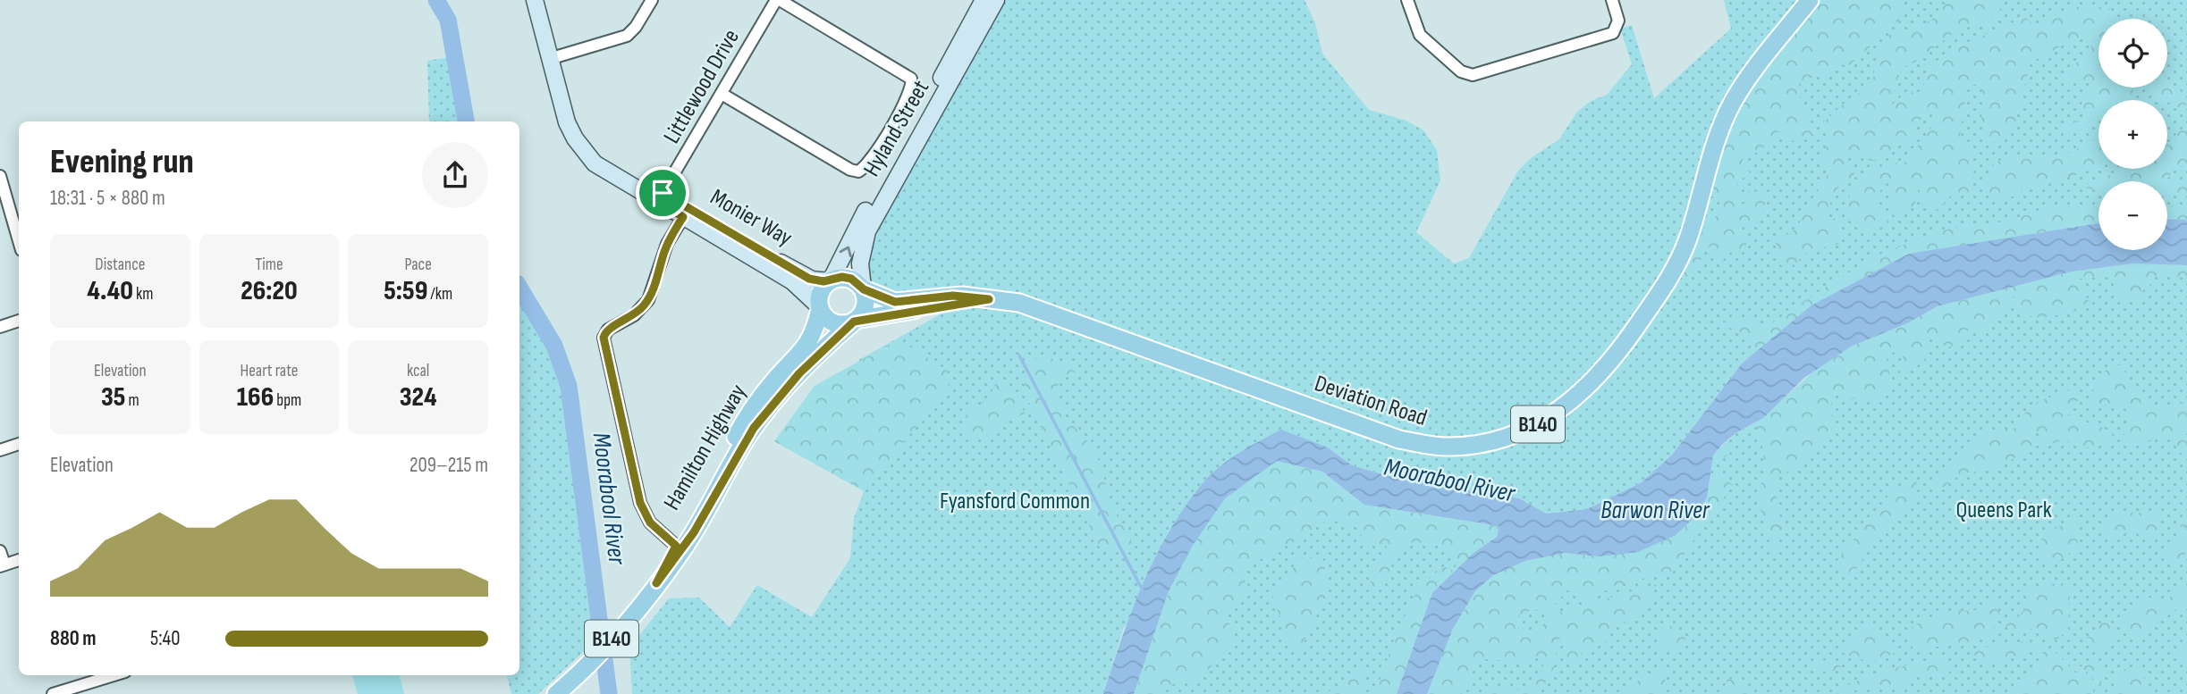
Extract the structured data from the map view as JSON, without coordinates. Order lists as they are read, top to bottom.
{
  "streets": {
    "main road": [
      "Hyland Street",
      "Monier Way",
      "Deviation Road",
      "B140",
      "Hamilton Highway"
    ],
    "street": ["Littlewood Drive"]
  },
  "crossings": [
    ["Littlewood Drive", "Monier Way"],
    ["Hyland Street", "Monier Way"],
    ["Hyland Street", "Deviation Road"],
    ["Hyland Street", "B140"],
    ["Hyland Street", "Hamilton Highway"],
    ["Monier Way", "Deviation Road"],
    ["Monier Way", "B140"],
    ["Monier Way", "Hamilton Highway"],
    ["Deviation Road", "B140"],
    ["Deviation Road", "Hamilton Highway"],
    ["B140", "Hamilton Highway"]
  ],
  "water": ["Moorabool River", "Barwon River"],
  "parks": ["Fyansford Common", "Queens Park"],
  "page": {
    "map_buttons": ["+", "−"],
    "heading": ["Evening run", "18:31 · 5 × 880 m"],
    "stats": [
      ["Distance", "4.40 km"],
      ["Time", "26:20"],
      ["Pace", "5:59 /km"],
      ["Elevation", "35 m"],
      ["Heart rate", "166 bpm"],
      ["kcal", "324"]
    ],
    "chart": ["Elevation", "209–215 m"],
    "list": [
      {
        "name": "880 m",
        "note": "5:40"
      }
    ]
  }
}
